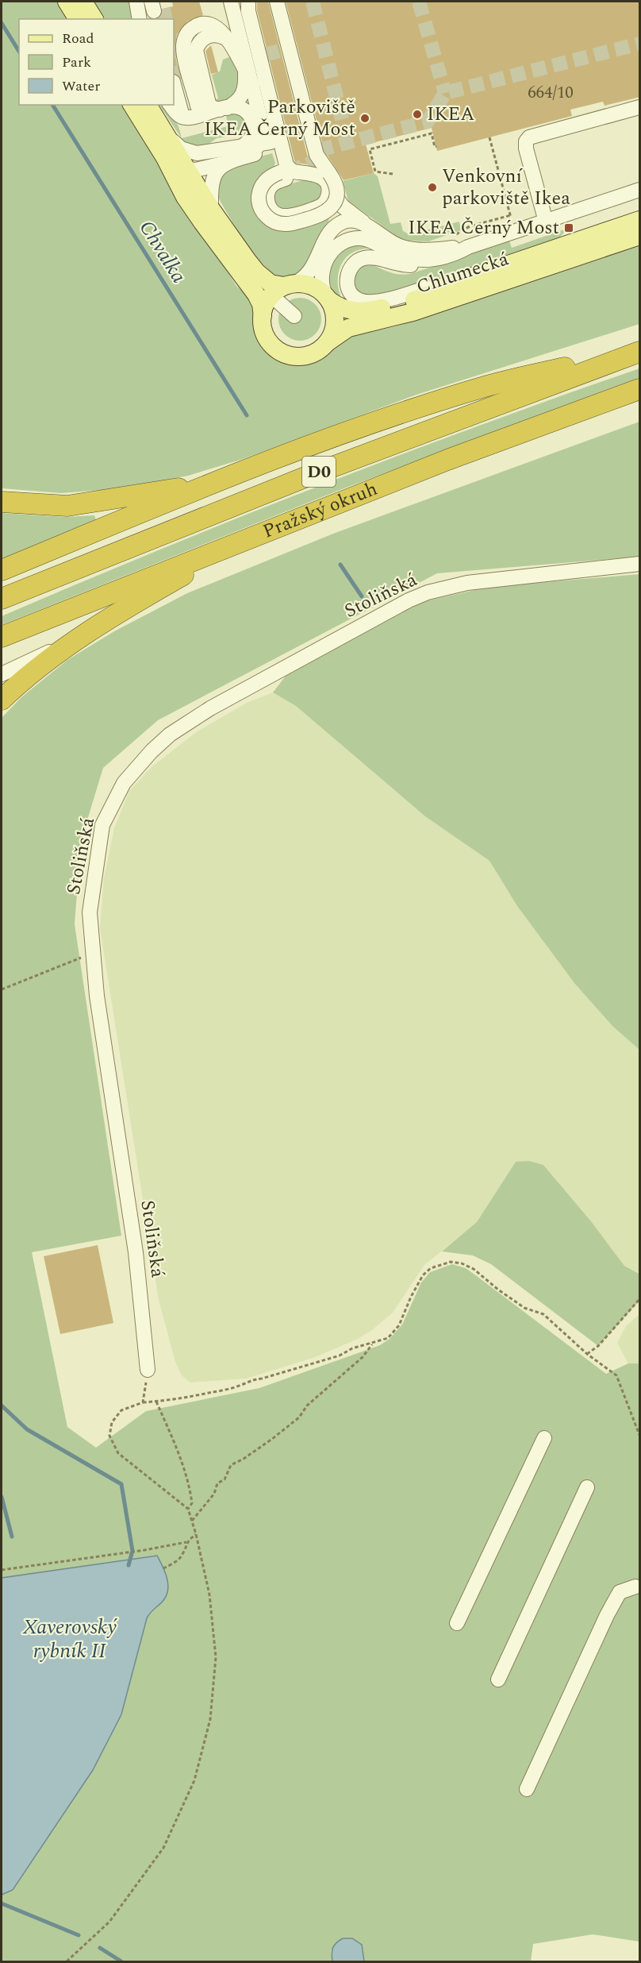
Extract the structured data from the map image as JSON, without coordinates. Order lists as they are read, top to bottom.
{
  "streets": {
    "highway": ["D0", "Pražský okruh"],
    "main road": ["Chlumecká"],
    "lane": ["Stoliňská"]
  },
  "water": ["Chvalka", "Xaverovský rybník II"],
  "places": {
    "other": ["IKEA", "Parkoviště IKEA Černý Most", "Venkovní parkoviště Ikea"],
    "transit": ["IKEA Černý Most"]
  },
  "house_numbers": ["664/10"],
  "legend": ["Road", "Park", "Water"]
}
